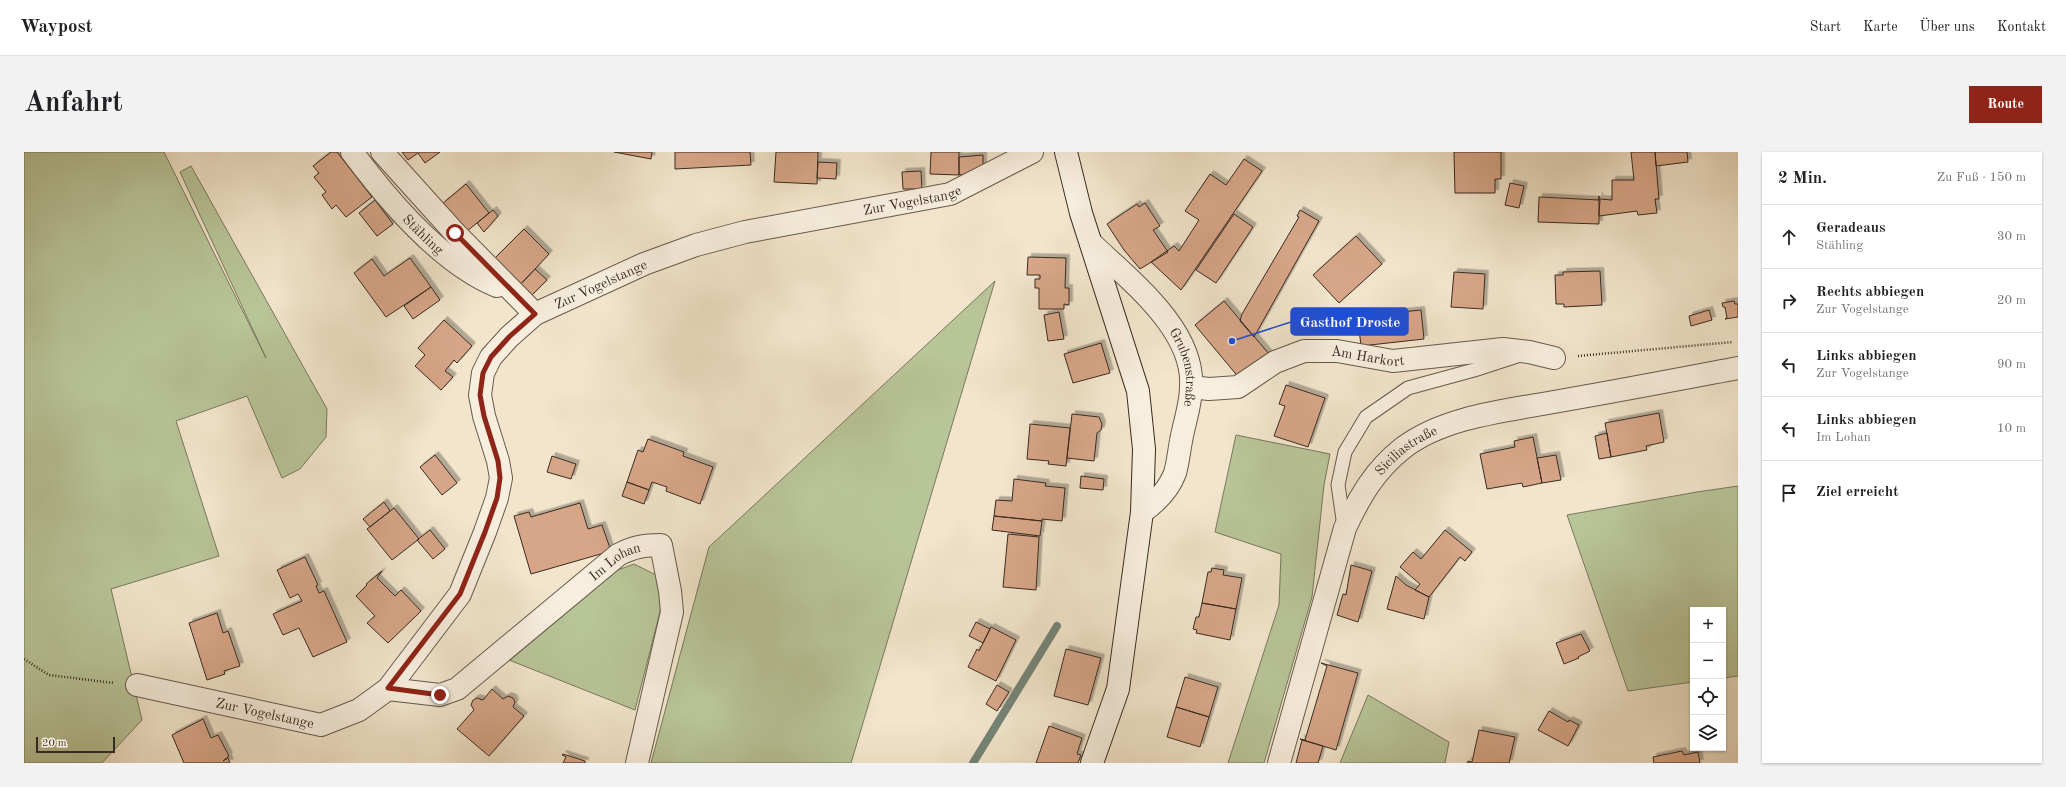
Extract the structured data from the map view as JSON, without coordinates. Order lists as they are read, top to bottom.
{
  "streets": {
    "street": [
      "Zur Vogelstange",
      "Stähling",
      "Am Harkort",
      "Grubenstraße",
      "Siciliastraße",
      "Im Lohan"
    ]
  },
  "crossings": [
    ["Zur Vogelstange", "Stähling"],
    ["Zur Vogelstange", "Im Lohan"],
    ["Am Harkort", "Grubenstraße"]
  ],
  "places": ["Gasthof Droste"],
  "scale_bar": "20 m",
  "page": {
    "header": "Waypost",
    "nav": [
      "Start",
      "Karte",
      "Über uns",
      "Kontakt"
    ],
    "buttons": "Route",
    "title": "Anfahrt",
    "heading": ["2 Min.", "Zu Fuß · 150 m"],
    "list": [
      ["Geradeaus", "Stähling", "30 m"],
      ["Rechts abbiegen", "Zur Vogelstange", "20 m"],
      ["Links abbiegen", "Zur Vogelstange", "90 m"],
      ["Links abbiegen", "Im Lohan", "10 m"],
      "Ziel erreicht"
    ],
    "map_buttons": ["+", "−"],
    "scale": "20 m"
  }
}
